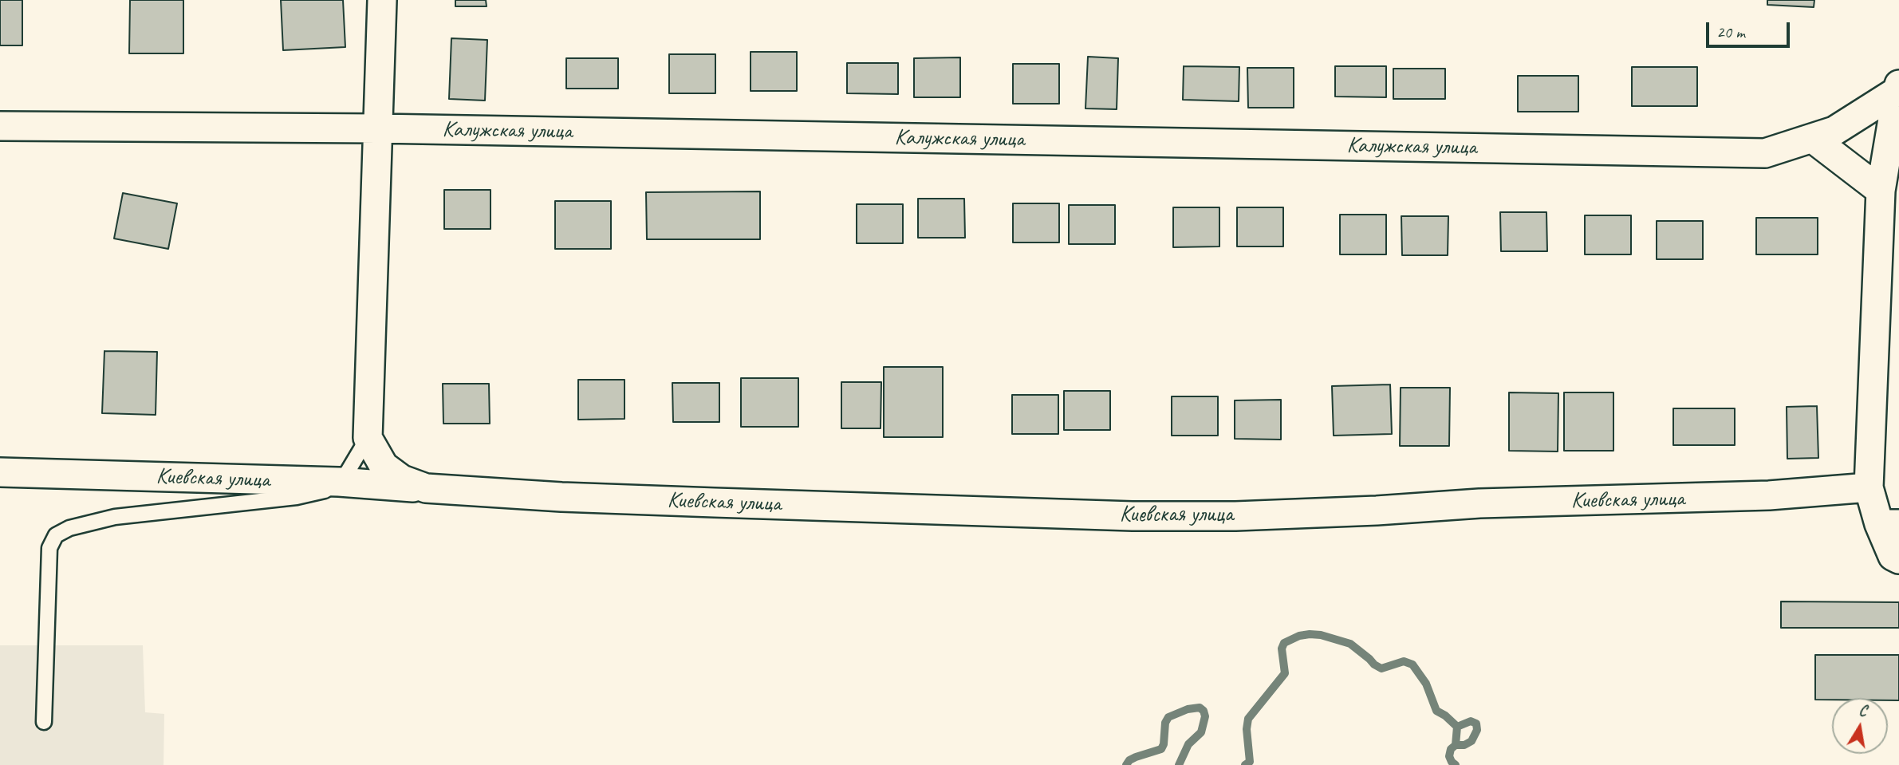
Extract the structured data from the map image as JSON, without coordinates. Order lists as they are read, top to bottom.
{
  "streets": {
    "street": ["Калужская улица", "Киевская улица"]
  },
  "scale_bar": "20 m",
  "north": "top"
}
